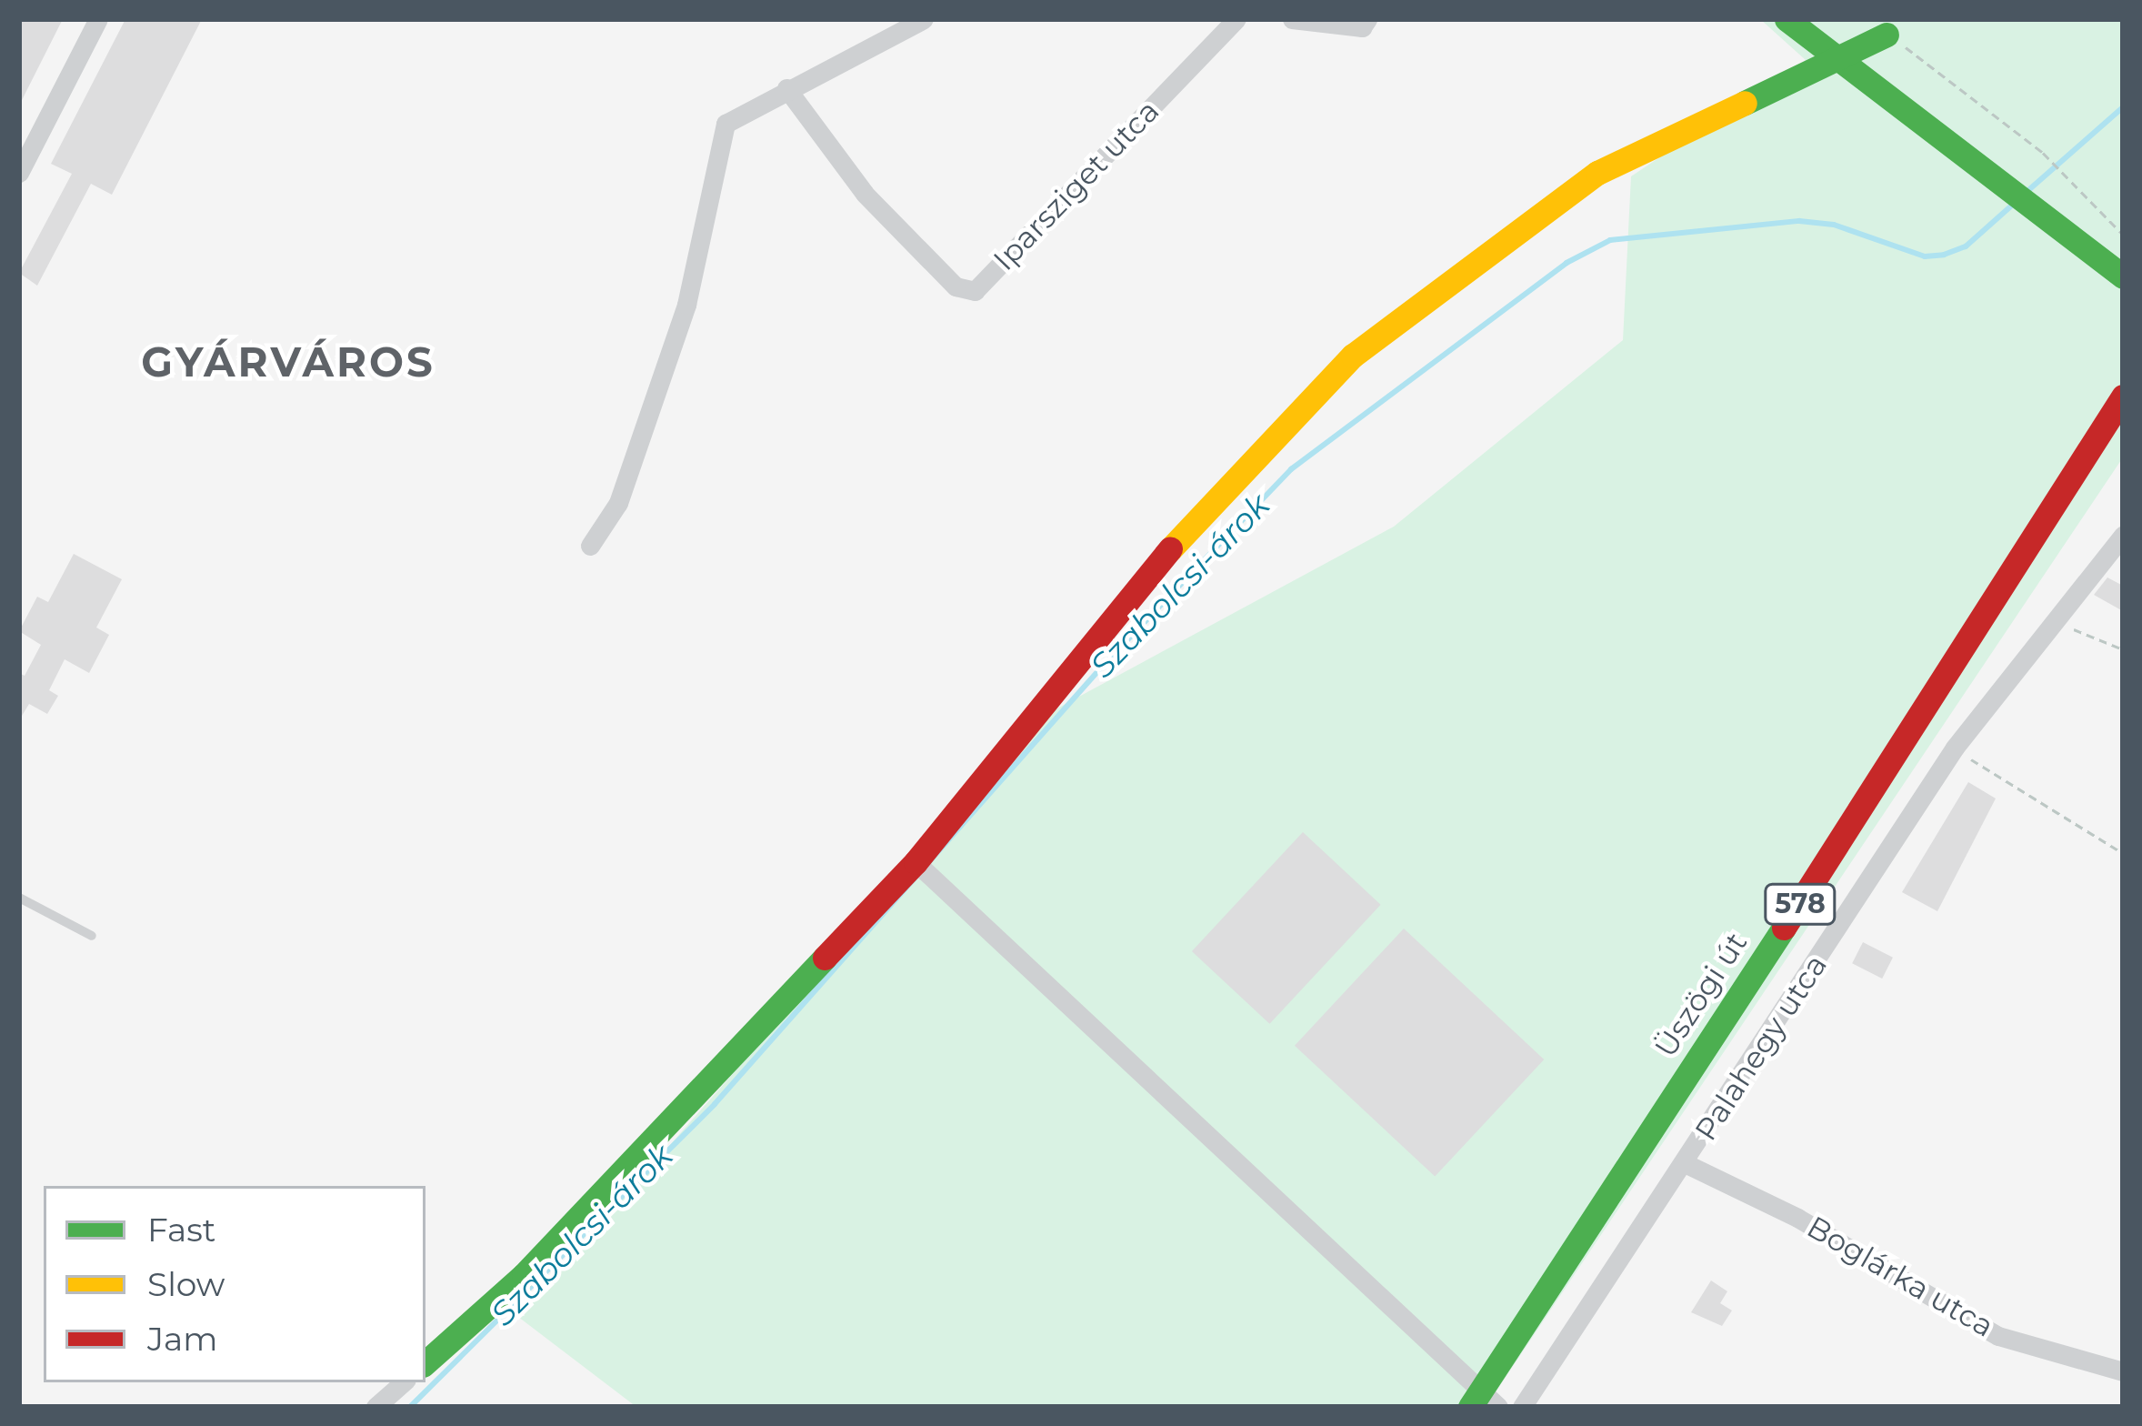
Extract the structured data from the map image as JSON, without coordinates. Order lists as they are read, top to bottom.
{
  "streets": {
    "street": [
      "Iparsziget utca",
      "578",
      "Üszögi út",
      "Palahegy utca",
      "Boglárka utca"
    ]
  },
  "crossings": [
    ["Palahegy utca", "Boglárka utca"]
  ],
  "districts": ["GYÁRVÁROS"],
  "water": ["Szabolcsi-árok"],
  "legend": ["Fast", "Slow", "Jam"]
}
